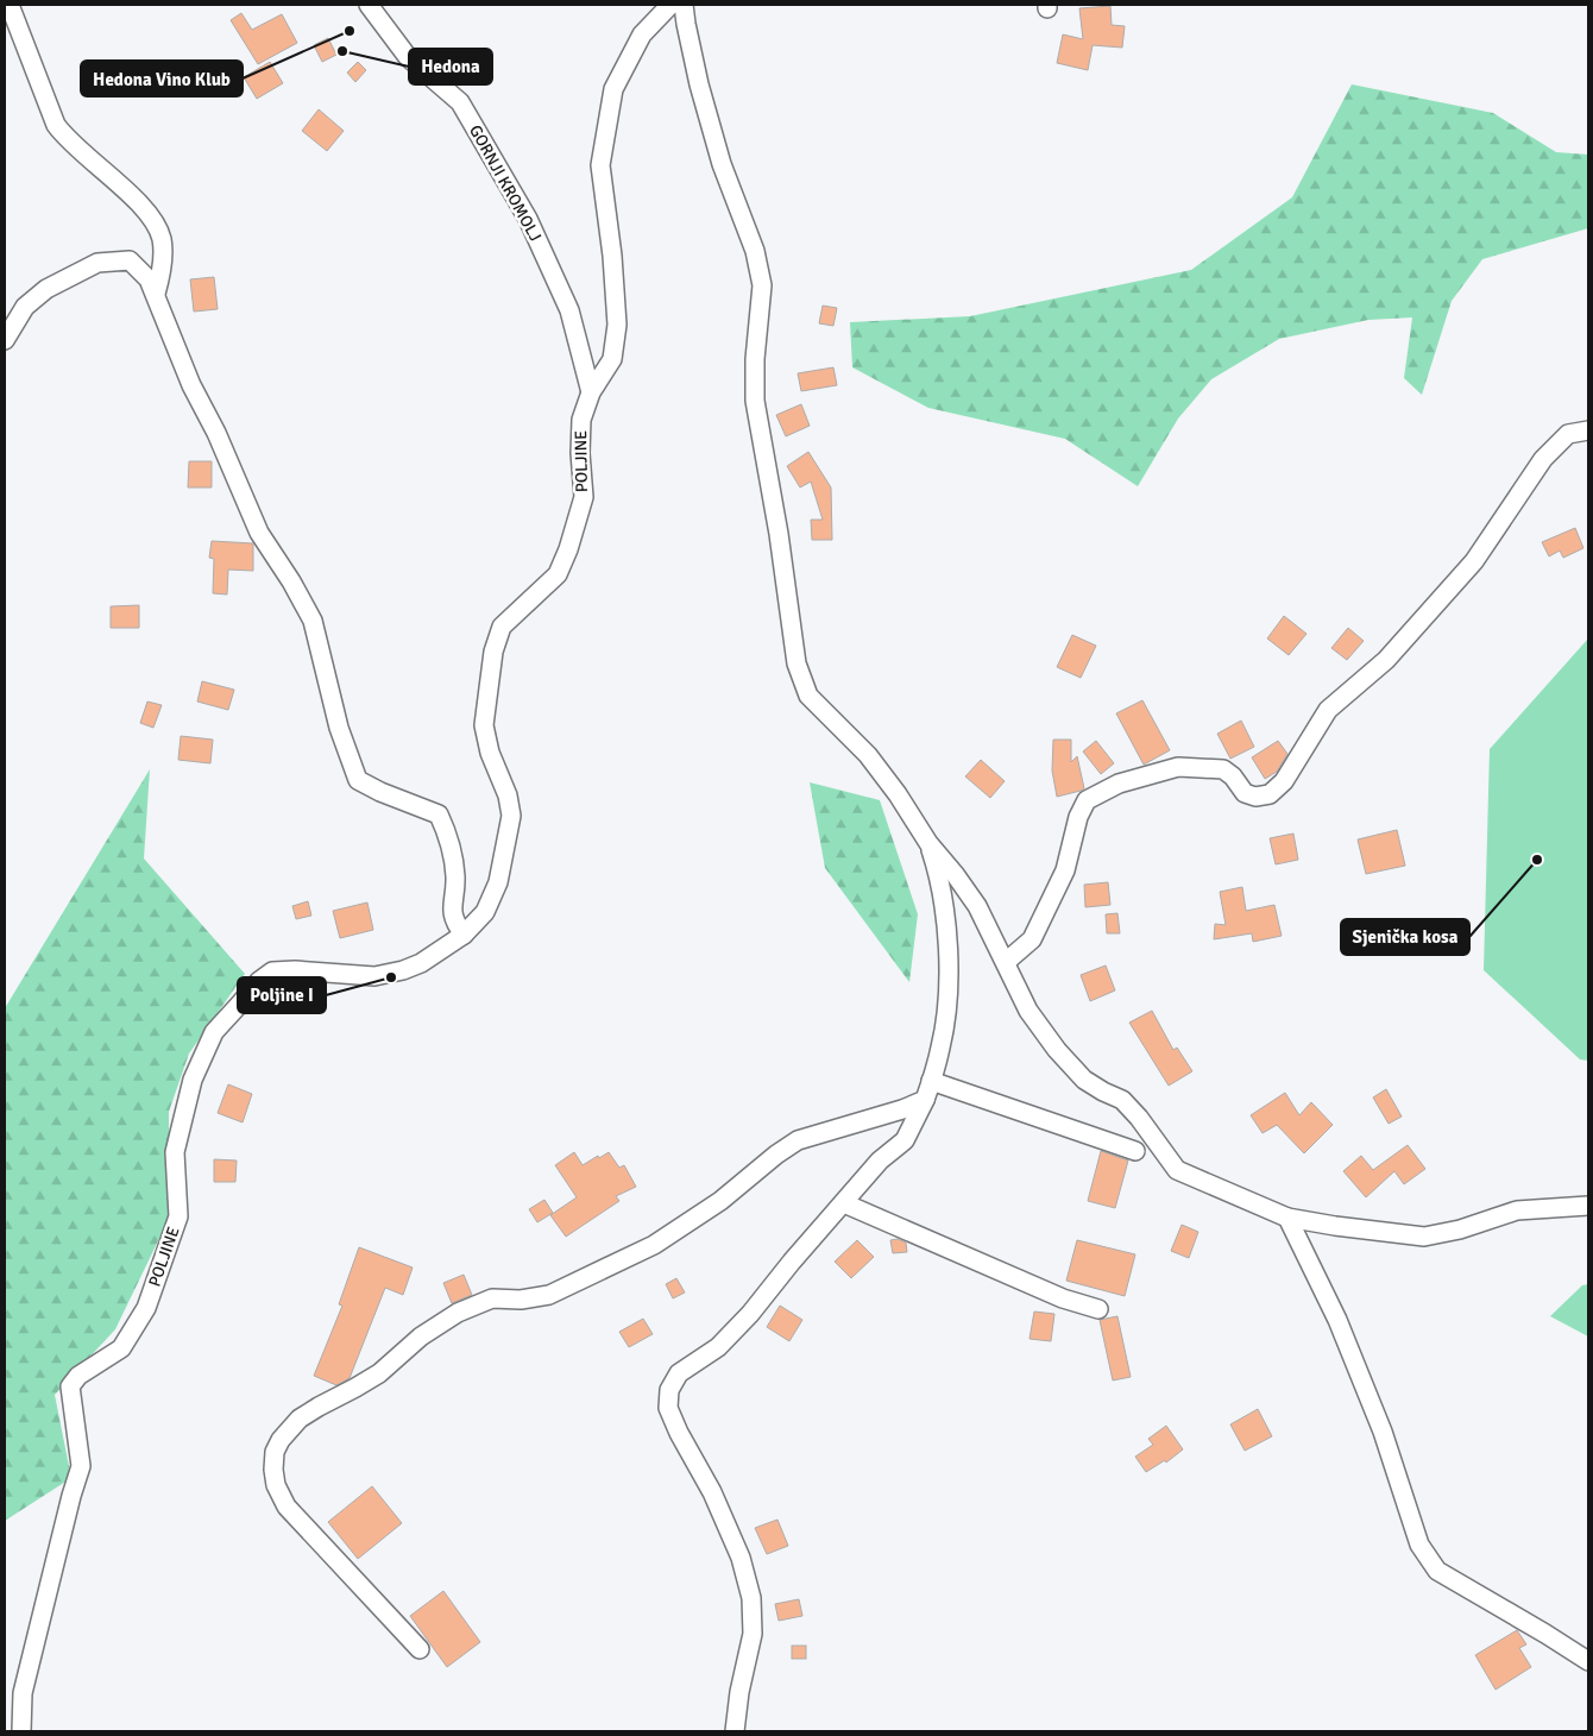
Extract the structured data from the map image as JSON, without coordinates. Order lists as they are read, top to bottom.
{
  "streets": {
    "street": ["GORNJI KROMOLJ", "POLJINE"]
  },
  "crossings": [
    ["GORNJI KROMOLJ", "POLJINE"]
  ],
  "places": [
    "Hedona Vino Klub",
    "Hedona",
    "Sjenička kosa",
    "Poljine I"
  ]
}
